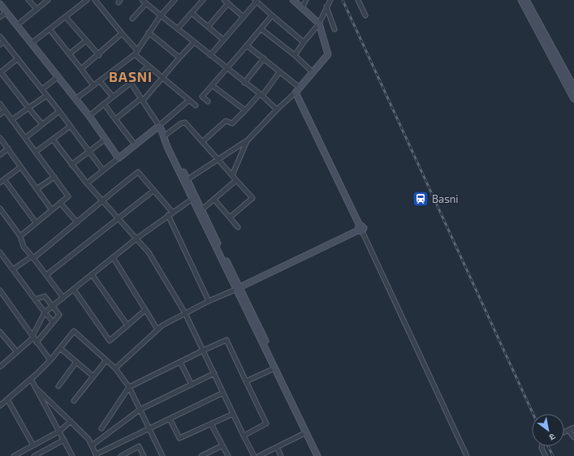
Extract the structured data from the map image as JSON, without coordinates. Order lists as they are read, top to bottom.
{
  "districts": ["BASNI"],
  "places": {
    "station": ["Basni"]
  },
  "north": "bottom right"
}
